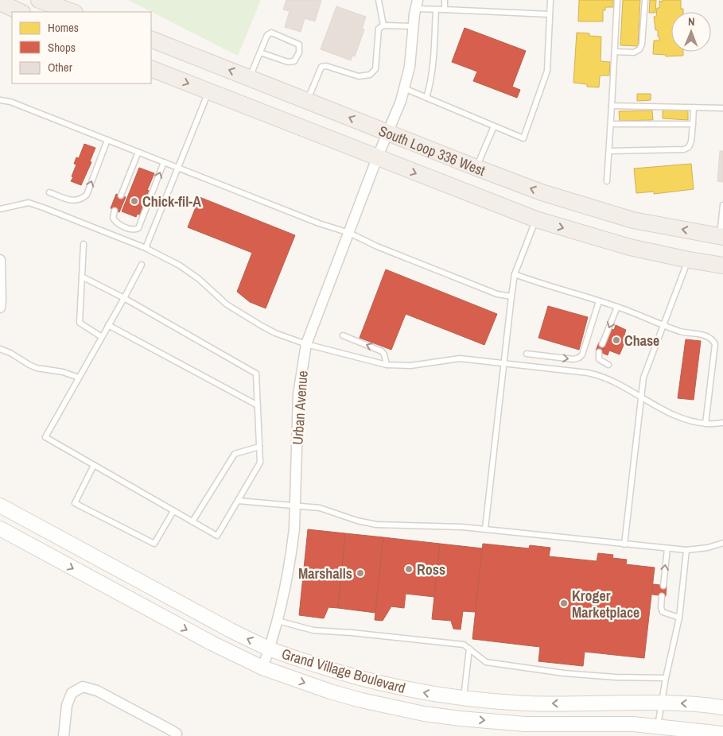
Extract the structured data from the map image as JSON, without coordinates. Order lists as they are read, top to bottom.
{
  "streets": {
    "main road": ["South Loop 336 West"],
    "street": ["Urban Avenue", "Grand Village Boulevard"]
  },
  "crossings": [
    ["South Loop 336 West", "Urban Avenue"],
    ["Urban Avenue", "Grand Village Boulevard"]
  ],
  "places": [
    "Chick-fil-A",
    "Chase",
    "Ross",
    "Marshalls",
    "Kroger Marketplace"
  ],
  "legend": ["Homes", "Shops", "Other"],
  "north": "top"
}
